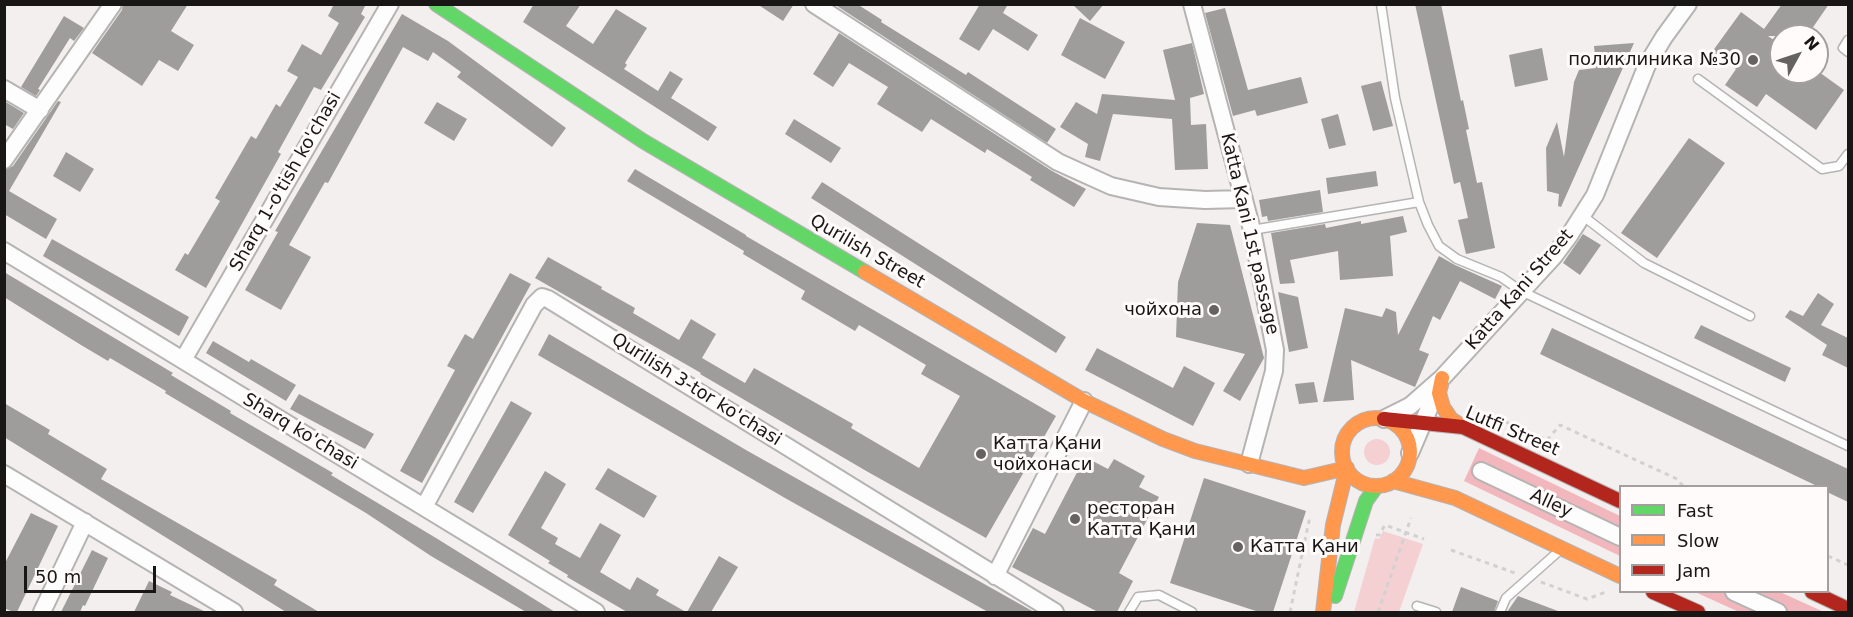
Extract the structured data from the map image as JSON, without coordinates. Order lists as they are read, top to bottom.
{
  "streets": {
    "main road": ["Qurilish Street", "Lutfi Street"],
    "street": [
      "Sharq 1-o'tish ko'chasi",
      "Katta Kani 1st passage",
      "Katta Kani Street",
      "Qurilish 3-tor ko'chasi",
      "Sharq ko'chasi",
      "Alley"
    ]
  },
  "crossings": [
    ["Sharq 1-o'tish ko'chasi", "Sharq ko'chasi"],
    ["Katta Kani 1st passage", "Qurilish Street"],
    ["Qurilish Street", "Katta Kani Street"],
    ["Qurilish Street", "Lutfi Street"],
    ["Katta Kani Street", "Lutfi Street"],
    ["Qurilish 3-tor ko'chasi", "Sharq ko'chasi"]
  ],
  "places": [
    "поликлиника №30",
    "чойхона",
    "Катта Қани чойхонаси",
    "ресторан Катта Қани",
    "Катта Қани"
  ],
  "legend": ["Fast", "Slow", "Jam"],
  "scale_bar": "50 m",
  "north": "top right"
}
